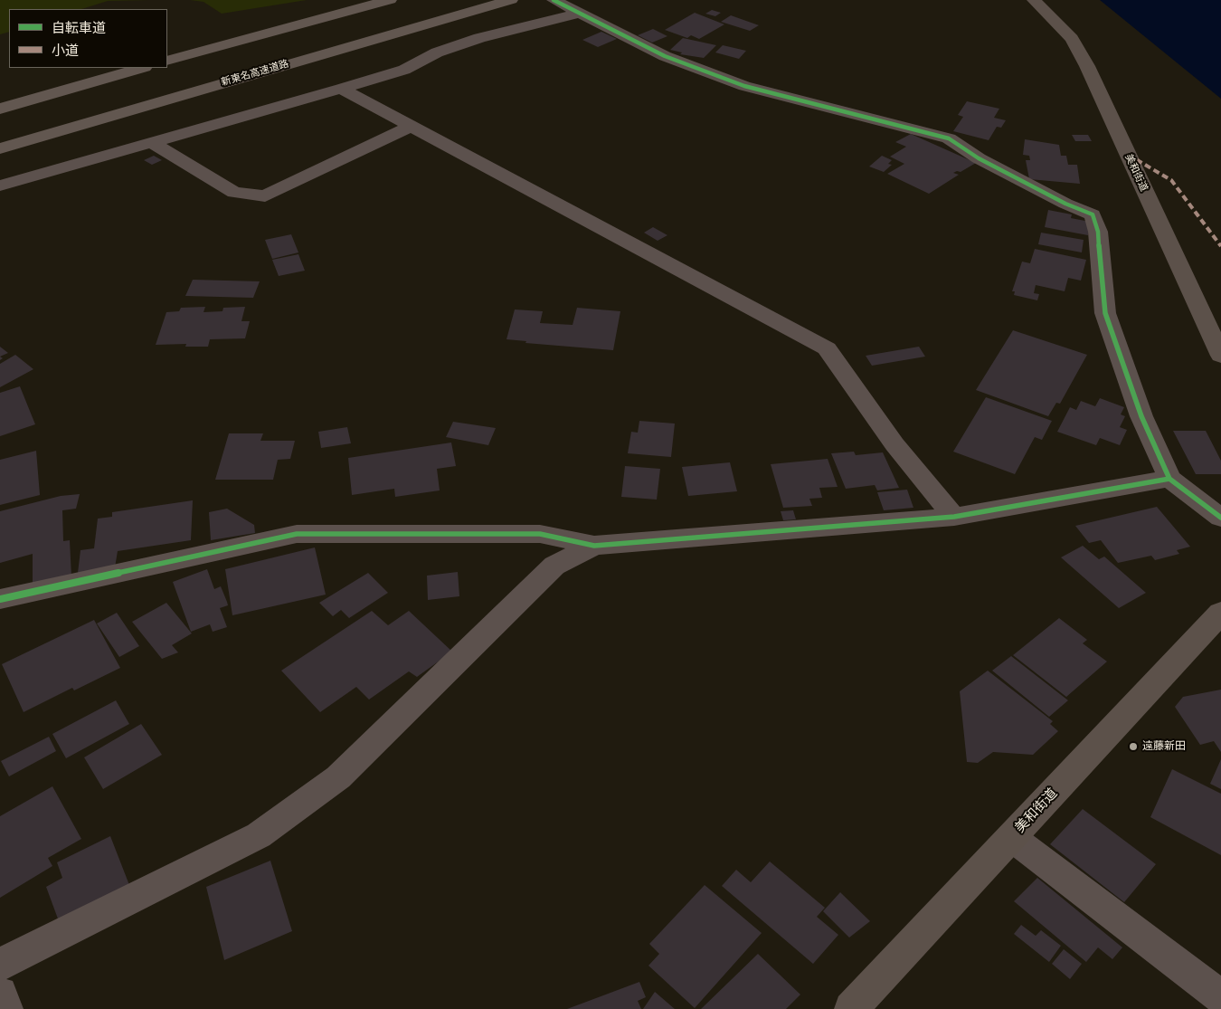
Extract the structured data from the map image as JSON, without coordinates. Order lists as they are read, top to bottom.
{
  "streets": {
    "highway": ["新東名高速道路"],
    "main road": ["美和街道"]
  },
  "places": ["遠藤新田"],
  "legend": ["自転車道", "小道"]
}
